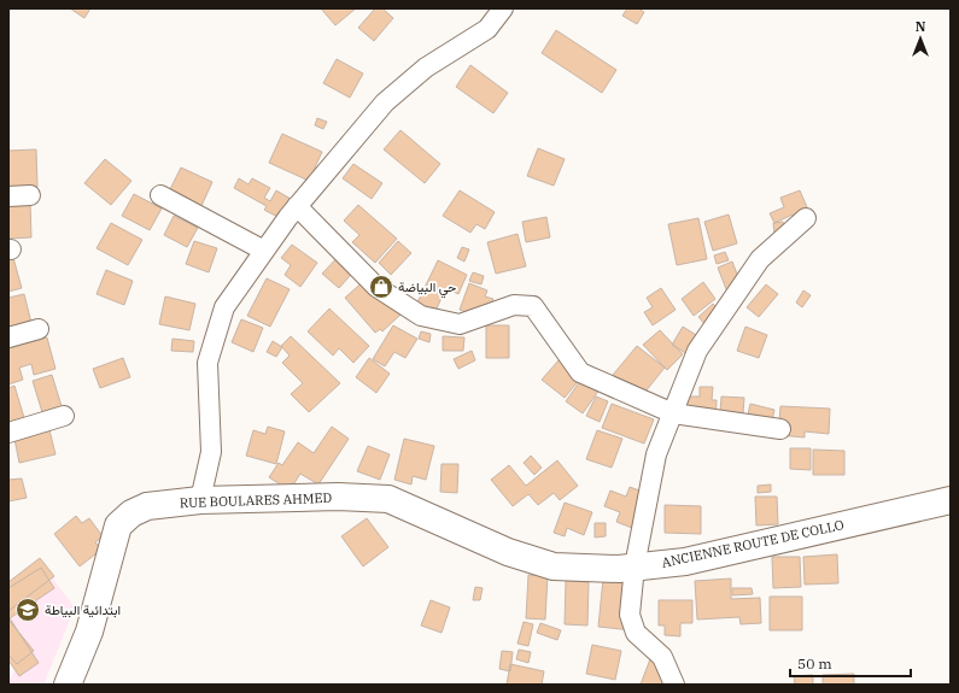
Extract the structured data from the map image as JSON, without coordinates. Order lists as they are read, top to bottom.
{
  "streets": {
    "main road": ["RUE BOULARES AHMED", "ANCIENNE ROUTE DE COLLO"]
  },
  "crossings": [
    ["RUE BOULARES AHMED", "ANCIENNE ROUTE DE COLLO"]
  ],
  "places": {
    "shop": ["حي البياضة"],
    "school or university": ["ابتدائية البياطة"]
  },
  "scale_bar": "50 m",
  "north": "top"
}
